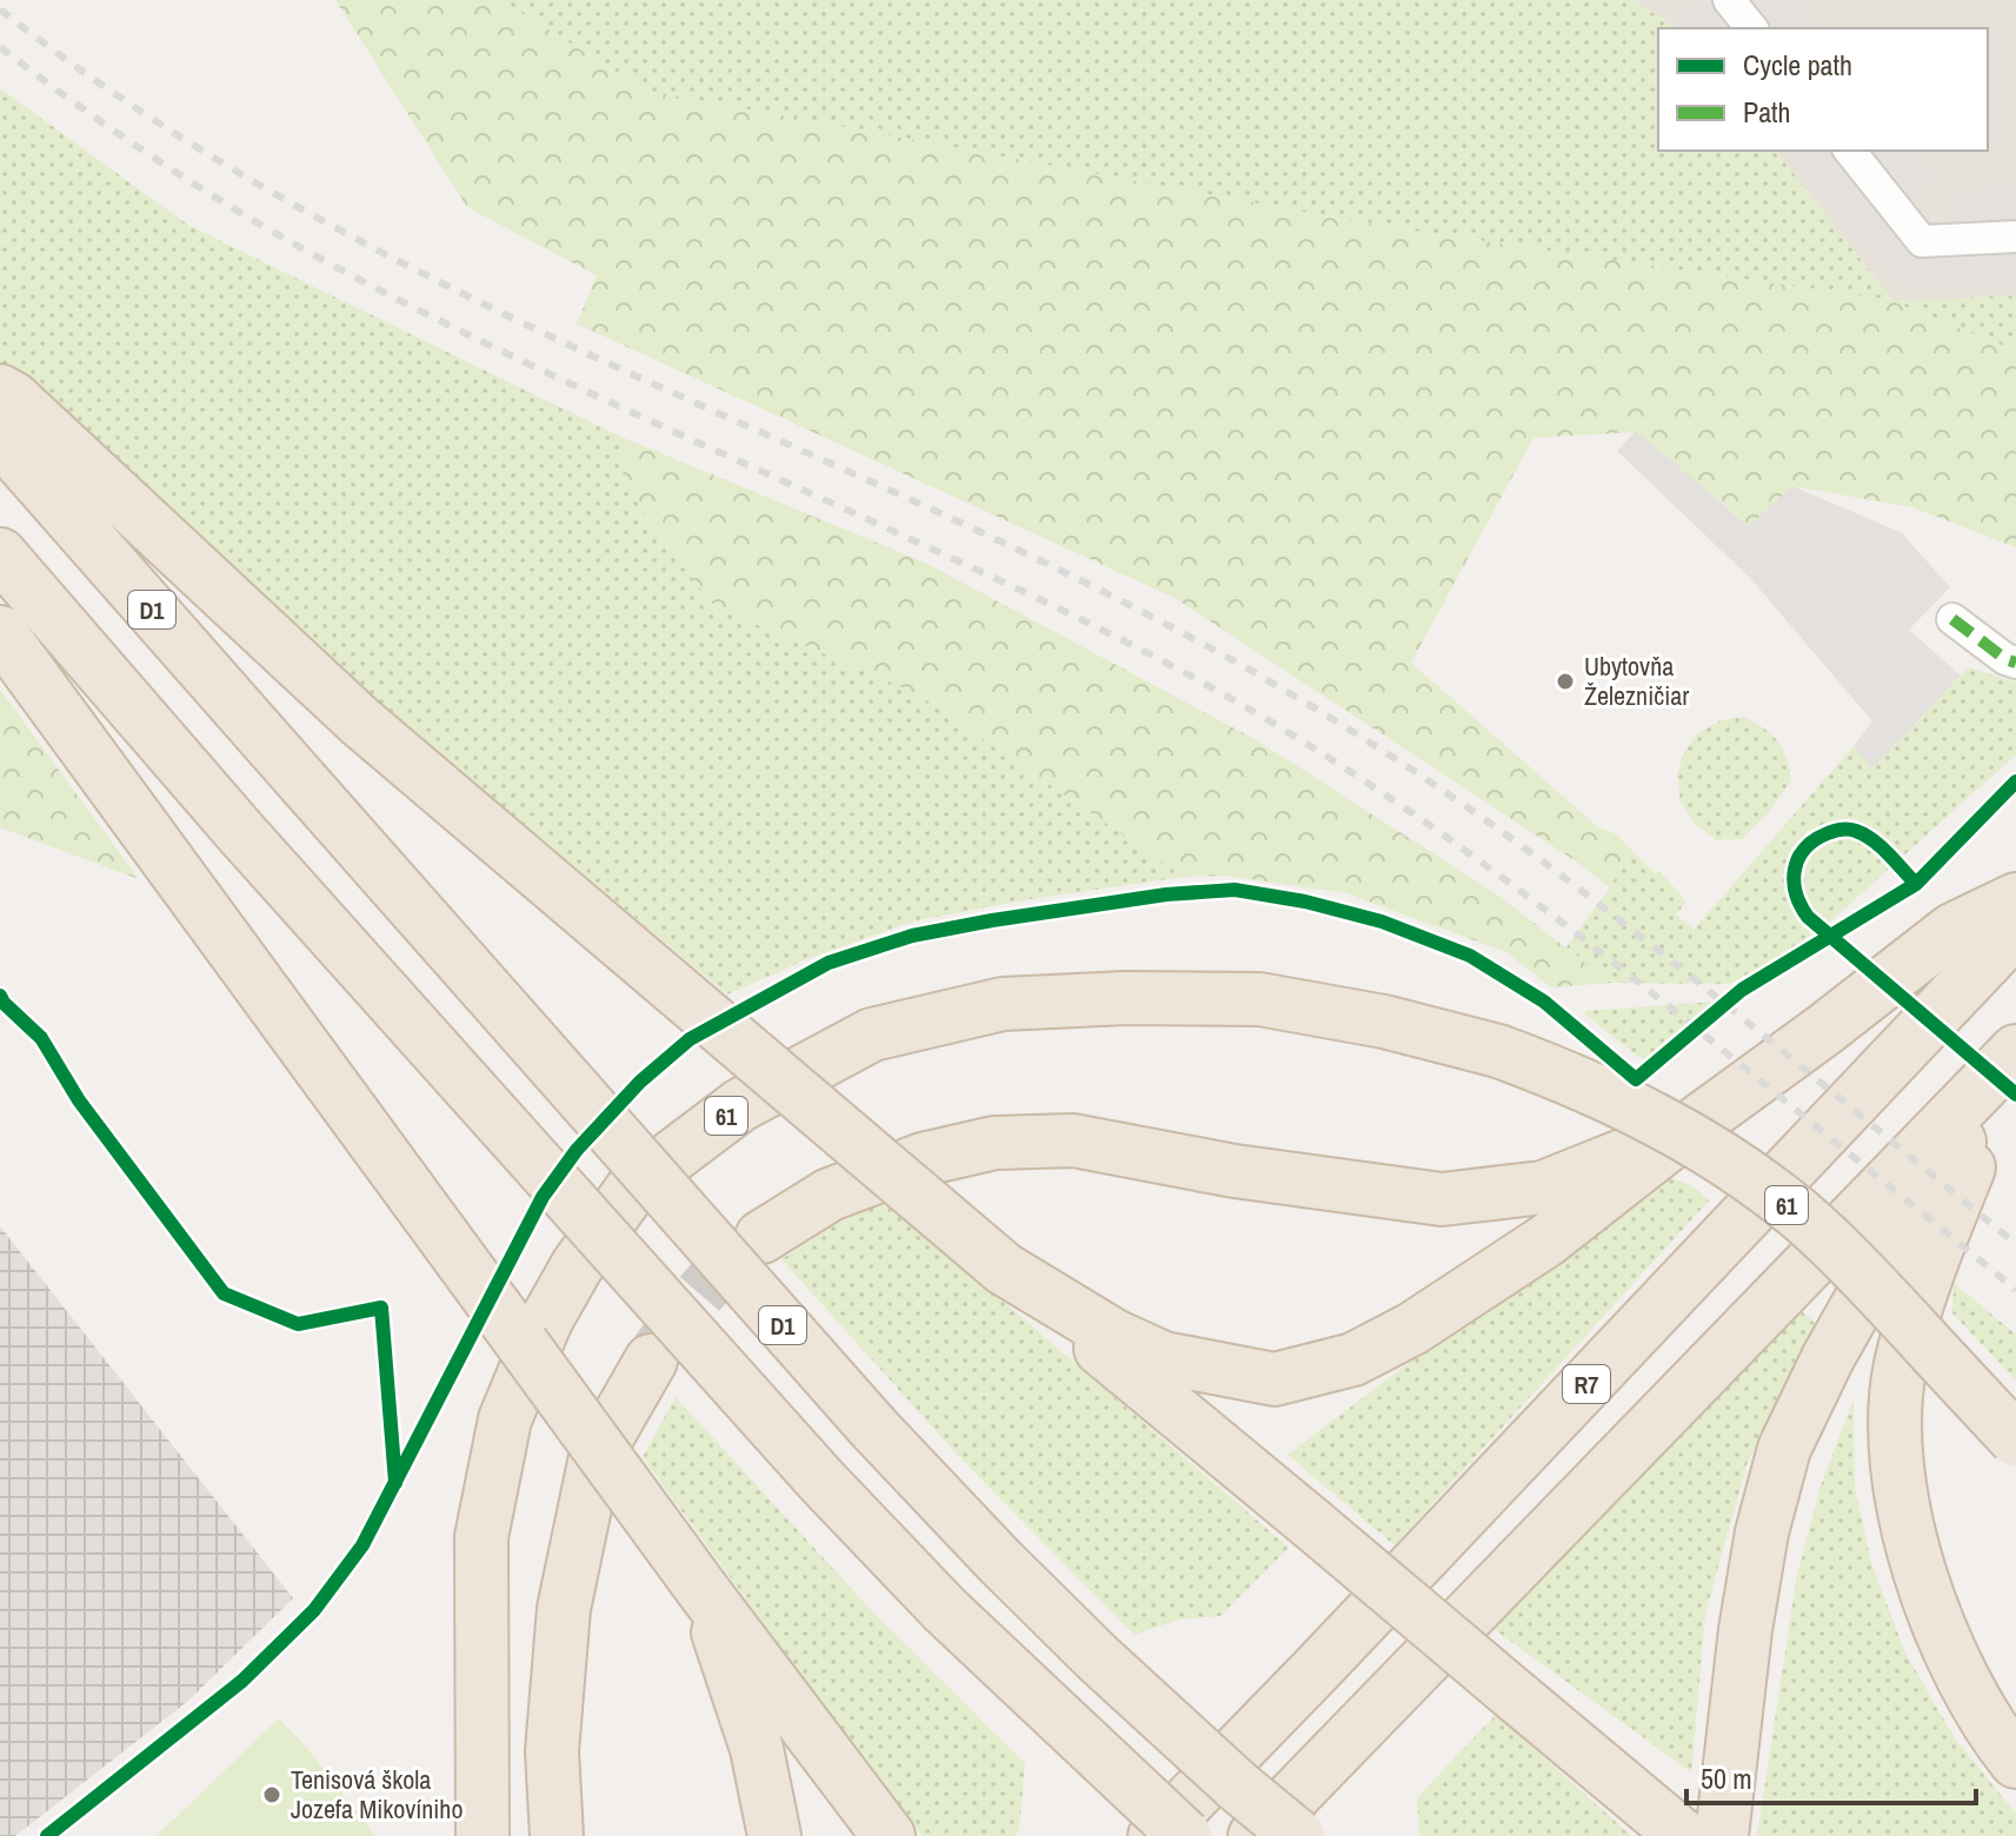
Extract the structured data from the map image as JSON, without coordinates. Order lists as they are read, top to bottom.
{
  "streets": {
    "highway": ["D1", "61", "R7"]
  },
  "places": ["Ubytovňa Železničiar", "Tenisová škola Jozefa Mikovíniho"],
  "legend": ["Cycle path", "Path"],
  "scale_bar": "50 m"
}
